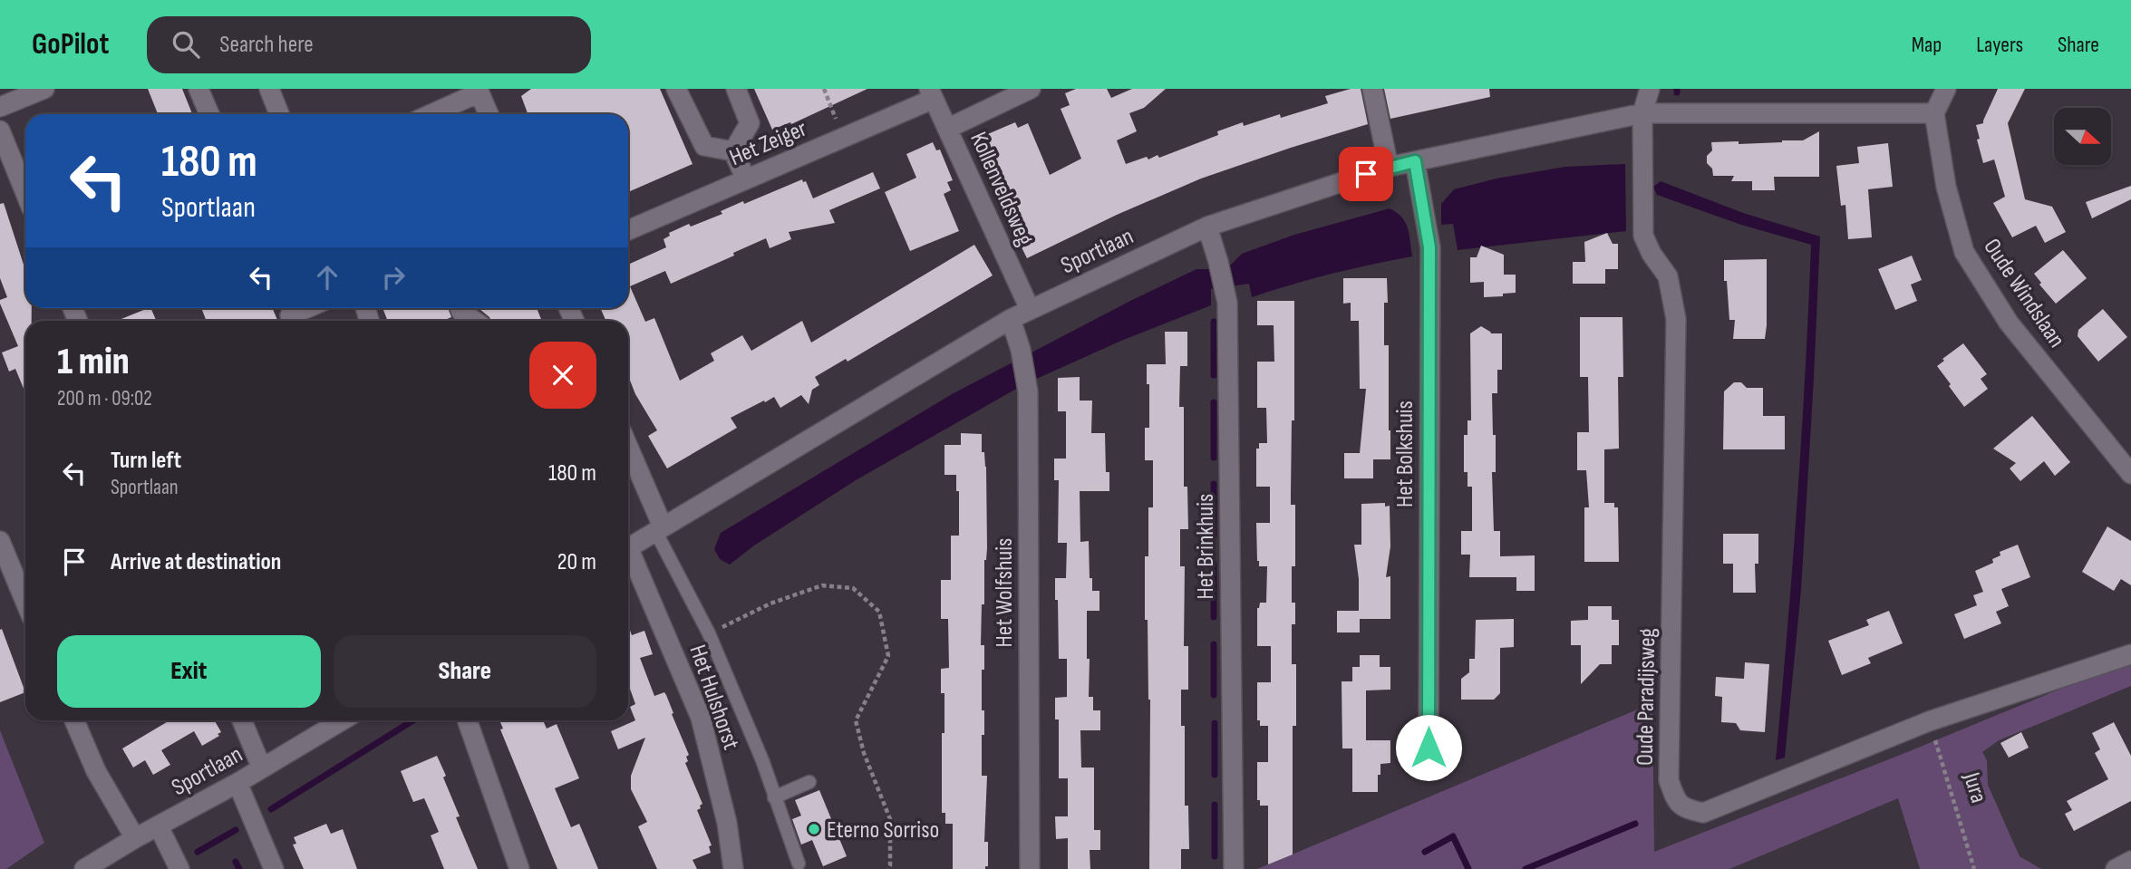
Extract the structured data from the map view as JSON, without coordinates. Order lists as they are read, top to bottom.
{
  "streets": {
    "street": [
      "Het Zeiger",
      "Kollenveldsweg",
      "Sportlaan",
      "Oude Windslaan",
      "Het Bolkshuis",
      "Het Brinkhuis",
      "Het Wolfshuis",
      "Het Hulshorst",
      "Oude Paradijsweg"
    ],
    "path": ["Jura"]
  },
  "crossings": [
    ["Het Zeiger", "Kollenveldsweg"],
    ["Kollenveldsweg", "Sportlaan"],
    ["Sportlaan", "Het Bolkshuis"],
    ["Sportlaan", "Het Brinkhuis"],
    ["Sportlaan", "Het Wolfshuis"],
    ["Sportlaan", "Oude Paradijsweg"],
    ["Oude Paradijsweg", "Jura"]
  ],
  "places": ["Eterno Sorriso"],
  "north": "right",
  "page": {
    "header": "GoPilot",
    "search": "Search here",
    "nav": ["Map", "Layers", "Share"],
    "turn": ["180 m", "Sportlaan"],
    "heading": ["1 min", "200 m · 09:02"],
    "list": [
      {
        "name": "Turn left",
        "note": "Sportlaan",
        "value": "180 m"
      },
      {
        "name": "Arrive at destination",
        "value": "20 m"
      }
    ],
    "buttons": ["Exit", "Share"]
  }
}
